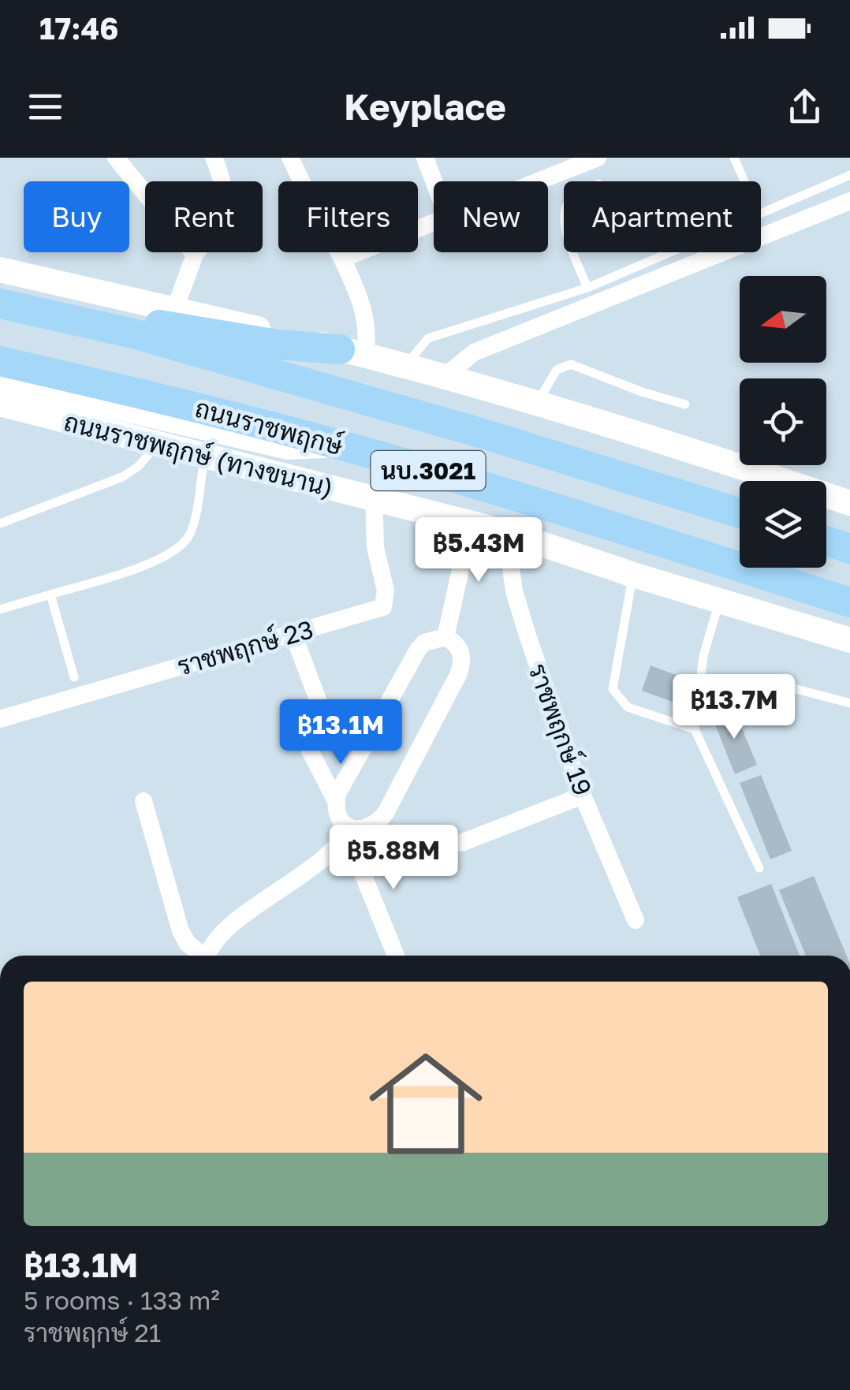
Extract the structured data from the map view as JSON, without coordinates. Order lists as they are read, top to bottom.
{
  "streets": {
    "main road": ["ถนนราชพฤกษ์", "ถนนราชพฤกษ์ (ทางขนาน)", "นบ.3021"],
    "street": ["ราชพฤกษ์ 23", "ราชพฤกษ์ 19"]
  },
  "crossings": [
    ["ถนนราชพฤกษ์ (ทางขนาน)", "ราชพฤกษ์ 23"],
    ["ถนนราชพฤกษ์ (ทางขนาน)", "ราชพฤกษ์ 19"]
  ],
  "north": "left",
  "page": {
    "status": "17:46",
    "header": "Keyplace",
    "chip": [
      "Buy",
      "Rent",
      "Filters",
      "New",
      "Apartment"
    ],
    "price": [
      "฿5.43M",
      "฿13.7M",
      "฿13.1M",
      "฿5.88M"
    ],
    "list": [
      {
        "name": "฿13.1M",
        "note": "5 rooms · 133 m² · ราชพฤกษ์ 21"
      }
    ]
  }
}
